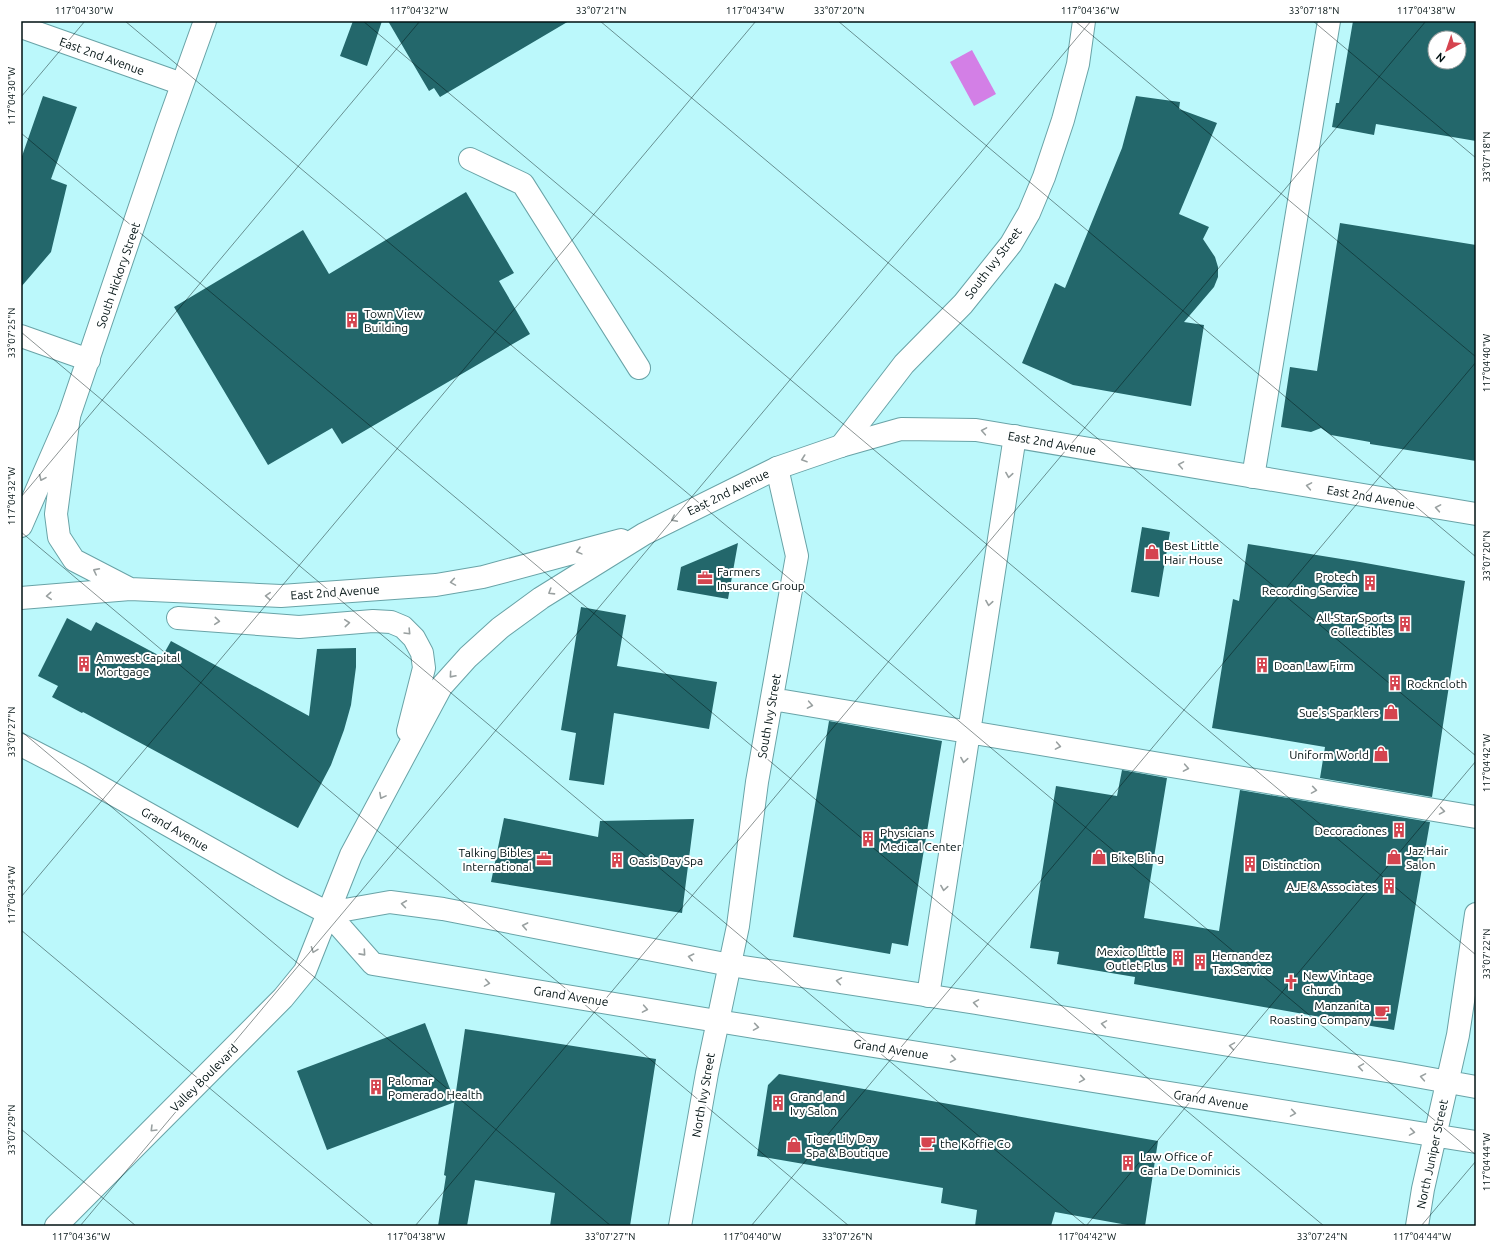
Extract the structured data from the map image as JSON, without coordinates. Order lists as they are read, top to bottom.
{
  "streets": {
    "main road": [
      "East 2nd Avenue",
      "South Ivy Street",
      "South Hickory Street",
      "Grand Avenue",
      "Valley Boulevard",
      "North Ivy Street",
      "North Juniper Street"
    ]
  },
  "crossings": [
    ["East 2nd Avenue", "South Ivy Street"],
    ["East 2nd Avenue", "South Hickory Street"],
    ["East 2nd Avenue", "Grand Avenue"],
    ["East 2nd Avenue", "Valley Boulevard"],
    ["South Ivy Street", "North Ivy Street"],
    ["Grand Avenue", "Valley Boulevard"],
    ["Grand Avenue", "North Ivy Street"],
    ["Grand Avenue", "North Juniper Street"]
  ],
  "one_way": ["East 2nd Avenue", "Valley Boulevard"],
  "places": {
    "building": [
      "Town View Building",
      "Protech Recording Service",
      "All-Star Sports Collectibles",
      "Amwest Capital Mortgage",
      "Doan Law Firm",
      "Rockncloth",
      "Decoraciones",
      "Physicians Medical Center",
      "Oasis Day Spa",
      "Distinction",
      "AJE & Associates",
      "Mexico Little Outlet Plus",
      "Hernandez Tax Service",
      "Palomar Pomerado Health",
      "Grand and Ivy Salon",
      "Law Office of Carla De Dominicis"
    ],
    "shop": [
      "Best Little Hair House",
      "Sue's Sparklers",
      "Uniform World",
      "Bike Bling",
      "Jaz Hair Salon",
      "Tiger Lily Day Spa & Boutique"
    ],
    "office": ["Farmers Insurance Group", "Talking Bibles International"],
    "church": ["New Vintage Church"],
    "cafe": ["Manzanita Roasting Company", "the Koffie Co"]
  },
  "north": "bottom left",
  "coordinates": [
    "117°04'30\"W",
    "117°04'32\"W",
    "33°07'21\"N",
    "117°04'34\"W",
    "33°07'20\"N",
    "117°04'36\"W",
    "33°07'18\"N",
    "117°04'38\"W",
    "33°07'25\"N",
    "117°04'40\"W",
    "33°07'27\"N",
    "117°04'42\"W",
    "33°07'22\"N",
    "33°07'29\"N",
    "117°04'44\"W",
    "33°07'26\"N",
    "33°07'24\"N"
  ]
}
